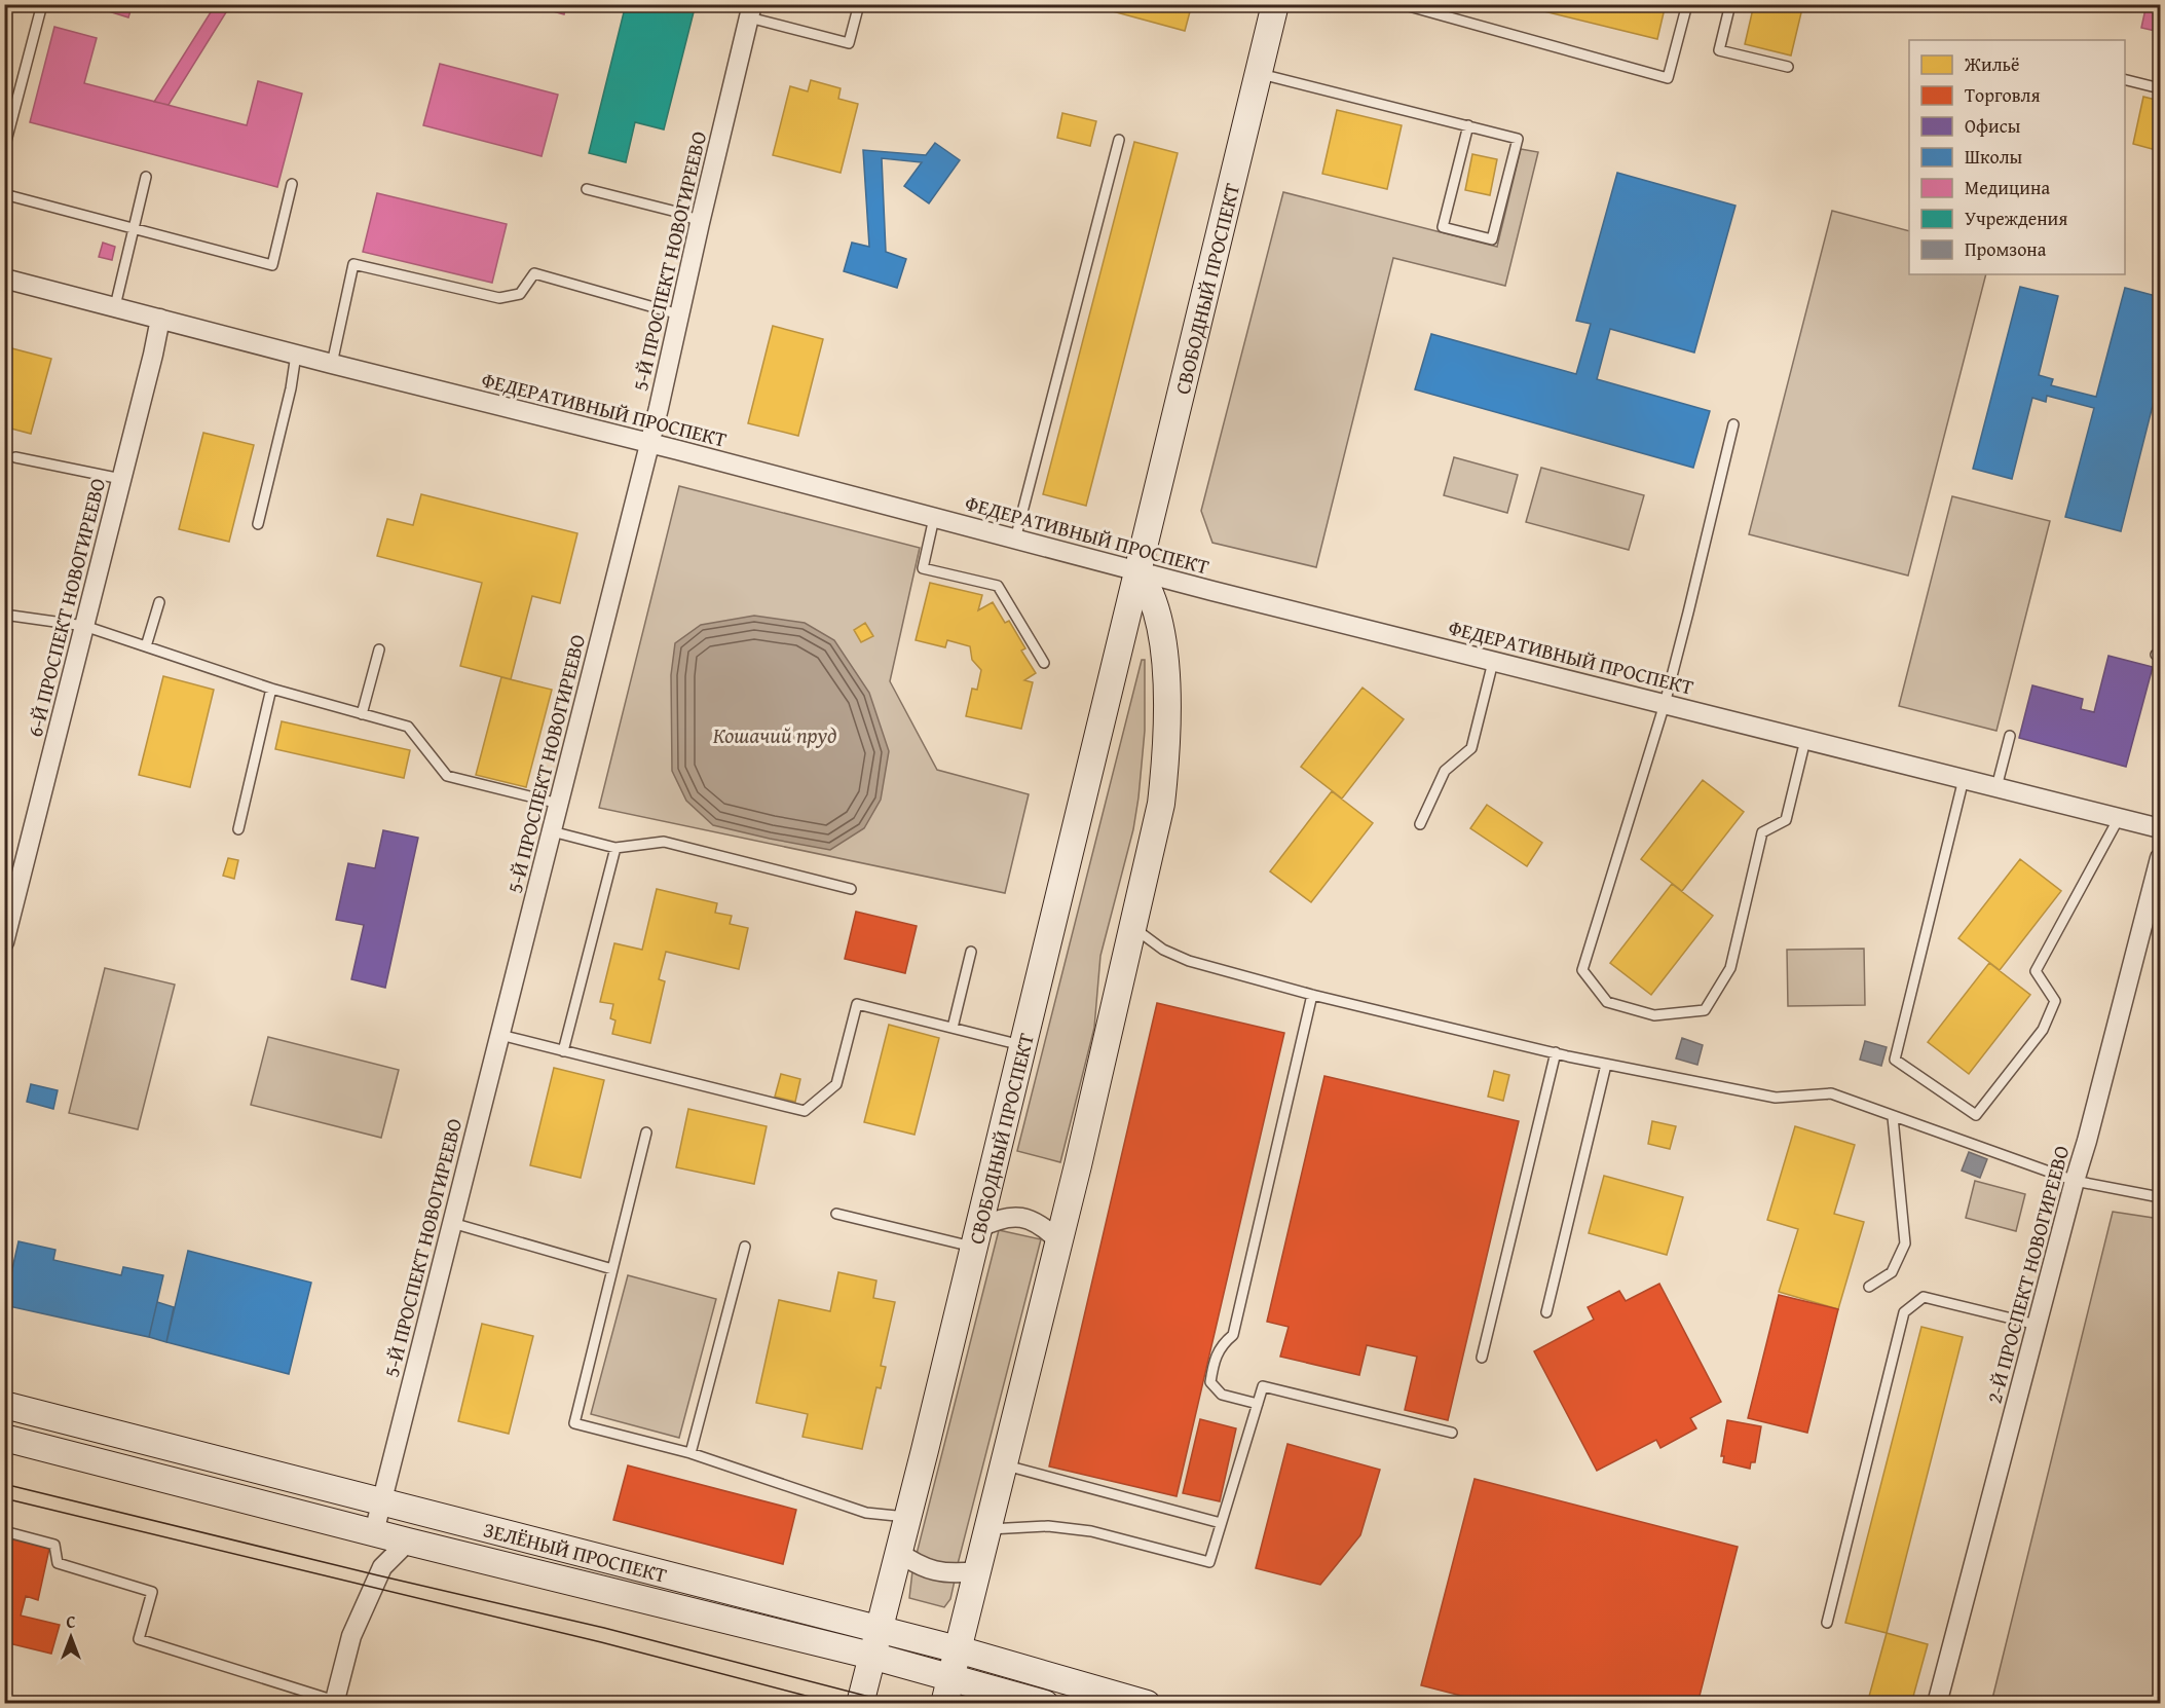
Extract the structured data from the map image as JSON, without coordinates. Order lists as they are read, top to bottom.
{
  "streets": {
    "main road": ["СВОБОДНЫЙ ПРОСПЕКТ", "ЗЕЛЁНЫЙ ПРОСПЕКТ"],
    "street": [
      "5-Й ПРОСПЕКТ НОВОГИРЕЕВО",
      "ФЕДЕРАТИВНЫЙ ПРОСПЕКТ",
      "6-Й ПРОСПЕКТ НОВОГИРЕЕВО",
      "2-Й ПРОСПЕКТ НОВОГИРЕЕВО"
    ]
  },
  "crossings": [
    ["5-Й ПРОСПЕКТ НОВОГИРЕЕВО", "ФЕДЕРАТИВНЫЙ ПРОСПЕКТ"],
    ["5-Й ПРОСПЕКТ НОВОГИРЕЕВО", "ЗЕЛЁНЫЙ ПРОСПЕКТ"],
    ["СВОБОДНЫЙ ПРОСПЕКТ", "ФЕДЕРАТИВНЫЙ ПРОСПЕКТ"],
    ["СВОБОДНЫЙ ПРОСПЕКТ", "ЗЕЛЁНЫЙ ПРОСПЕКТ"],
    ["ФЕДЕРАТИВНЫЙ ПРОСПЕКТ", "6-Й ПРОСПЕКТ НОВОГИРЕЕВО"]
  ],
  "water": ["Кошачий пруд"],
  "legend": [
    "Жильё",
    "Торговля",
    "Офисы",
    "Школы",
    "Медицина",
    "Учреждения",
    "Промзона"
  ],
  "north": "top"
}
